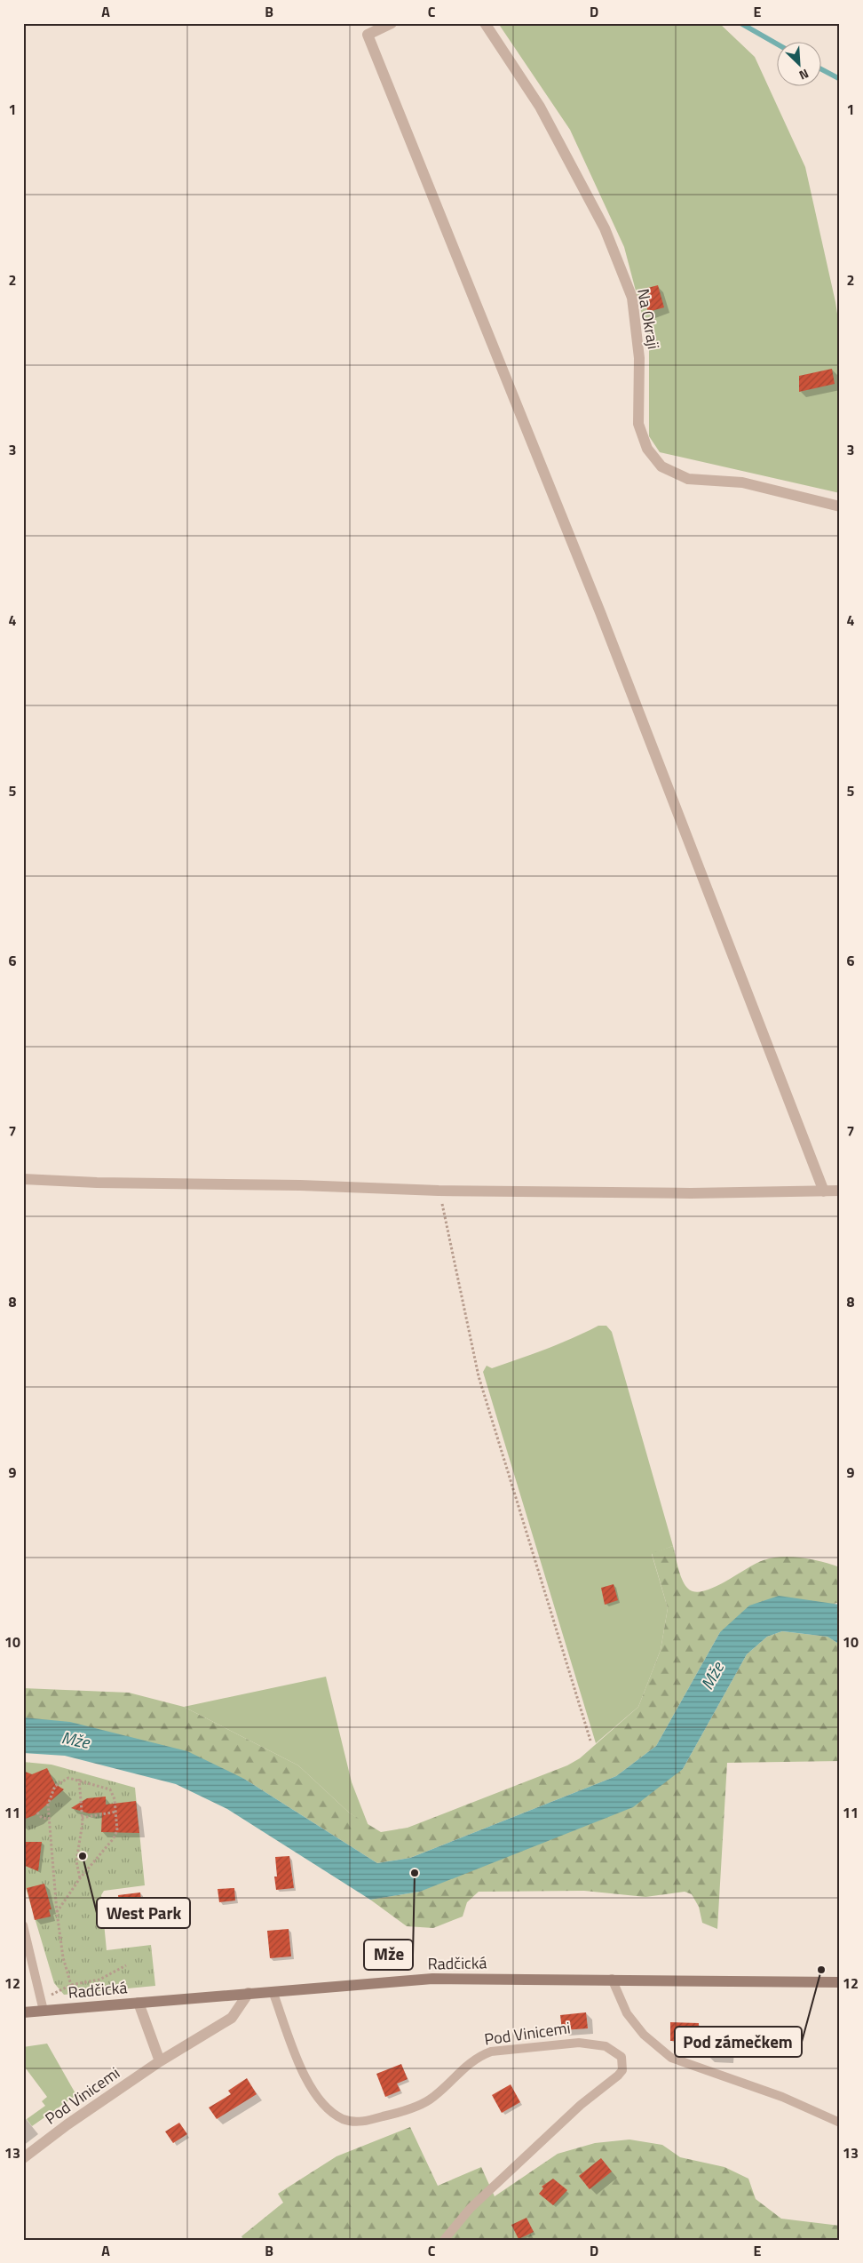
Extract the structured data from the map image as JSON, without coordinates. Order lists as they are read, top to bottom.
{
  "streets": {
    "street": ["Na Okraji", "Radčická", "Pod Vinicemi"]
  },
  "crossings": [
    ["Radčická", "Pod Vinicemi"]
  ],
  "water": ["Mže"],
  "places": ["West Park", "Mže", "Pod zámečkem"],
  "north": "bottom right",
  "grid": {
    "columns": [
      "A",
      "B",
      "C",
      "D",
      "E"
    ],
    "rows": [
      "1",
      "2",
      "3",
      "4",
      "5",
      "6",
      "7",
      "8",
      "9",
      "10",
      "11",
      "12",
      "13"
    ]
  }
}
